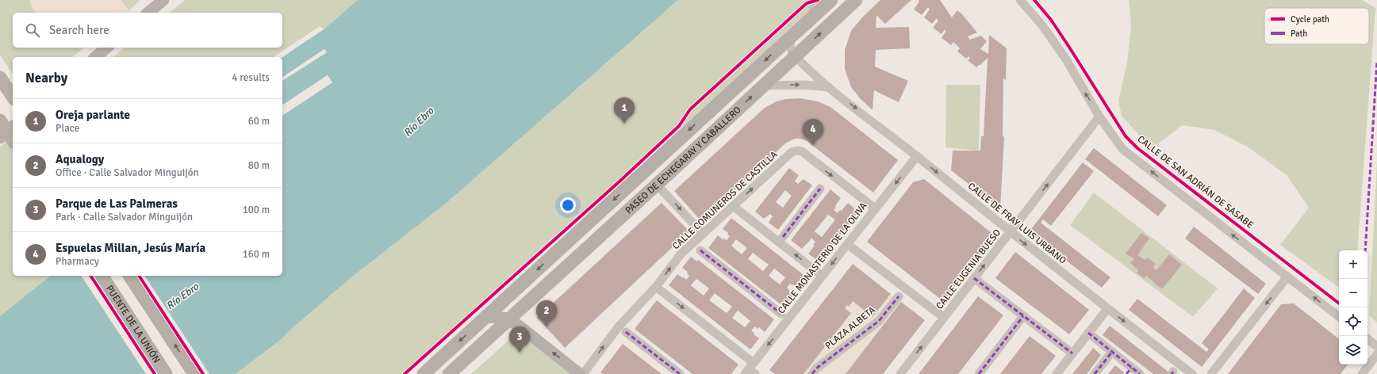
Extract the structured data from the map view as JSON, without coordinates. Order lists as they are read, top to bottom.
{
  "streets": {
    "main road": ["PASEO DE ECHEGARAY Y CABALLERO", "PUENTE DE LA UNIÓN"],
    "street": [
      "CALLE DE SAN ADRIÁN DE SASABE",
      "CALLE COMUNEROS DE CASTILLA",
      "CALLE DE FRAY LUIS URBANO",
      "CALLE MONASTERIO DE LA OLIVA",
      "CALLE EUGENIA BUESO",
      "PLAZA ALBETA"
    ]
  },
  "crossings": [
    ["PASEO DE ECHEGARAY Y CABALLERO", "CALLE DE FRAY LUIS URBANO"],
    ["CALLE DE SAN ADRIÁN DE SASABE", "CALLE EUGENIA BUESO"],
    ["CALLE COMUNEROS DE CASTILLA", "CALLE MONASTERIO DE LA OLIVA"],
    ["CALLE DE FRAY LUIS URBANO", "CALLE MONASTERIO DE LA OLIVA"],
    ["CALLE DE FRAY LUIS URBANO", "CALLE EUGENIA BUESO"]
  ],
  "one_way": [
    "CALLE DE SAN ADRIÁN DE SASABE",
    "CALLE COMUNEROS DE CASTILLA",
    "CALLE MONASTERIO DE LA OLIVA",
    "CALLE EUGENIA BUESO"
  ],
  "water": ["Río Ebro"],
  "legend": ["Cycle path", "Path"],
  "page": {
    "search": "Search here",
    "heading": ["Nearby", "4 results"],
    "pins": [
      "1",
      "4",
      "2",
      "3"
    ],
    "list": [
      {
        "mark": "1",
        "name": "Oreja parlante",
        "note": "Place",
        "value": "60 m"
      },
      {
        "mark": "2",
        "name": "Aqualogy",
        "note": "Office · Calle Salvador Minguijón",
        "value": "80 m"
      },
      {
        "mark": "3",
        "name": "Parque de Las Palmeras",
        "note": "Park · Calle Salvador Minguijón",
        "value": "100 m"
      },
      {
        "mark": "4",
        "name": "Espuelas Millan, Jesús María",
        "note": "Pharmacy",
        "value": "160 m"
      }
    ],
    "map_buttons": ["+", "−"]
  }
}
